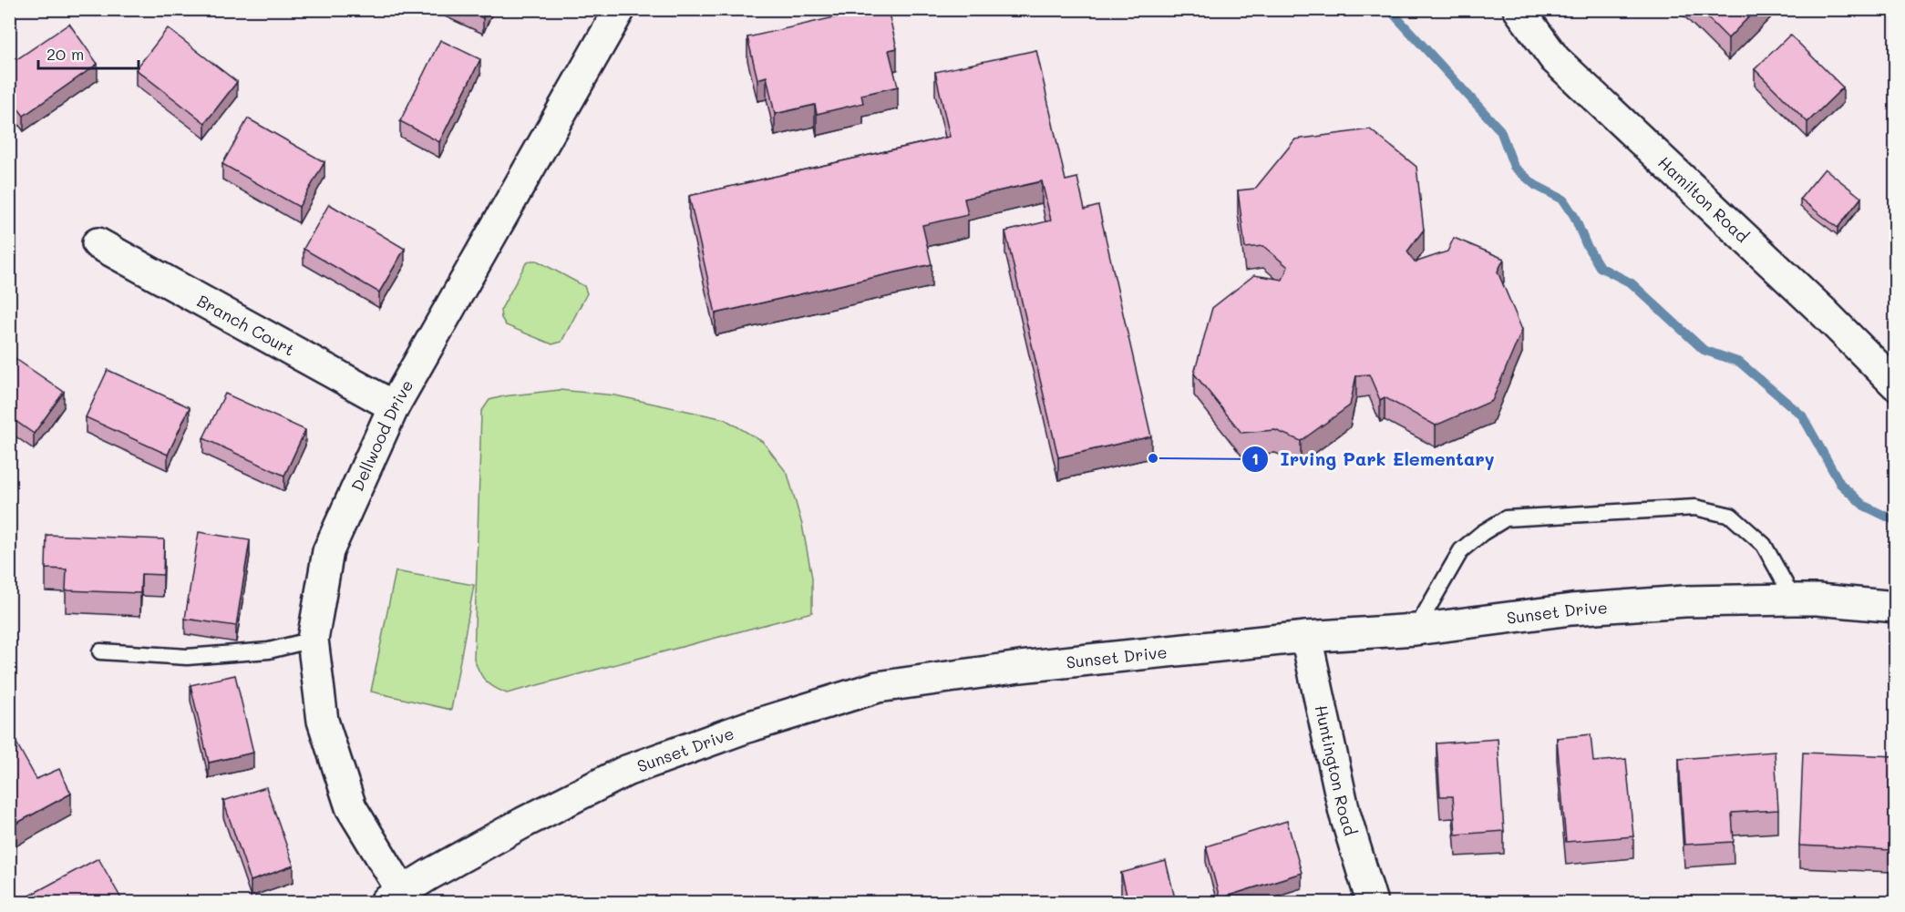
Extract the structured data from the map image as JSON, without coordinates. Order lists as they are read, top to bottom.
{
  "streets": {
    "street": [
      "Hamilton Road",
      "Branch Court",
      "Dellwood Drive",
      "Sunset Drive",
      "Huntington Road"
    ]
  },
  "crossings": [
    ["Branch Court", "Dellwood Drive"],
    ["Dellwood Drive", "Sunset Drive"],
    ["Sunset Drive", "Huntington Road"]
  ],
  "places": ["Irving Park Elementary"],
  "scale_bar": "20 m"
}
